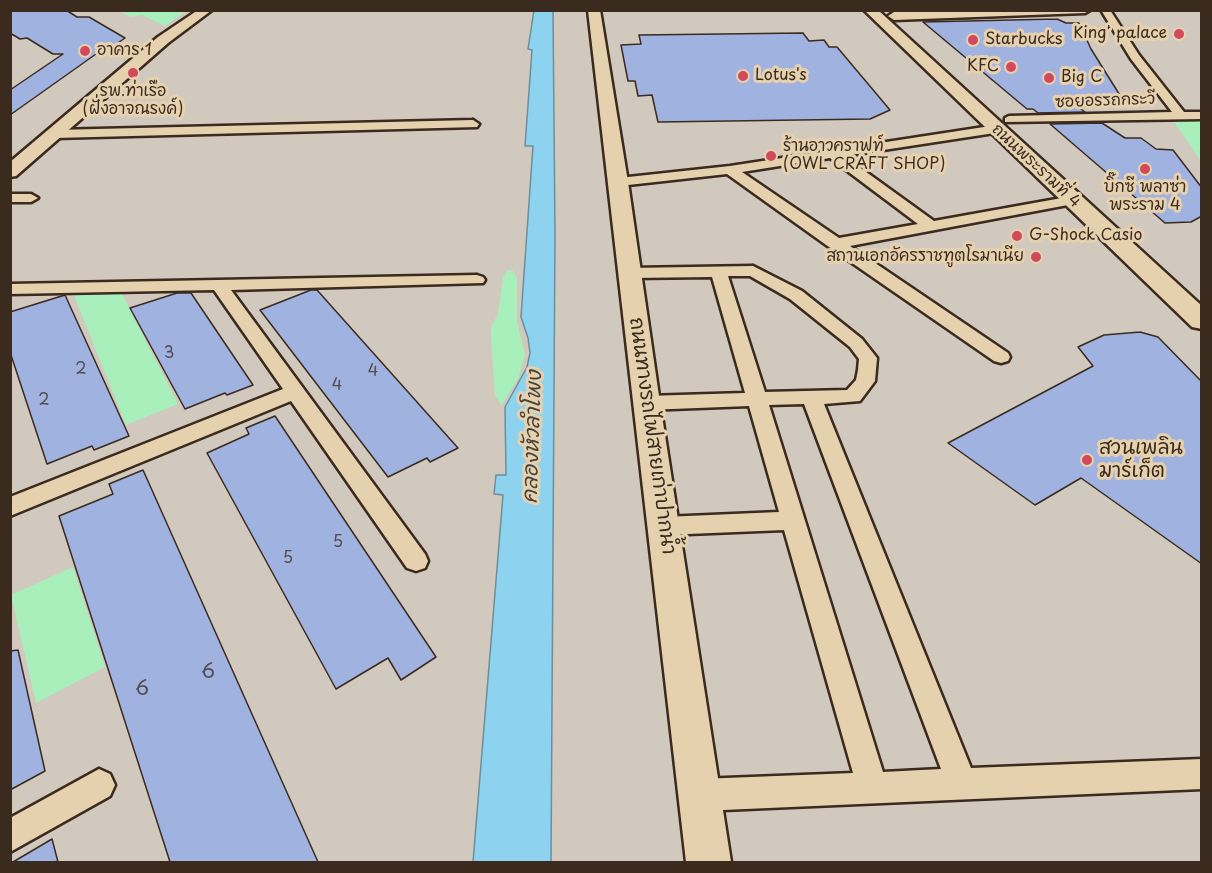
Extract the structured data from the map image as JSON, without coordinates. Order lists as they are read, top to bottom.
{
  "streets": {
    "main road": ["ถนนพระรามที่ 4"],
    "street": ["ซอยอรรถกระวี", "ถนนทางรถไฟสายเก่าปากน้ำ"]
  },
  "crossings": [
    ["ซอยอรรถกระวี", "ถนนพระรามที่ 4"],
    ["ซอยอรรถกระวี", "ถนนทางรถไฟสายเก่าปากน้ำ"]
  ],
  "water": ["คลองหัวลำโพง"],
  "places": [
    "King' palace",
    "Starbucks",
    "อาคาร 1",
    "KFC",
    "รพ.ท่าเรือ (ฝั่งอาจณรงค์)",
    "Lotus's",
    "Big C",
    "ร้านอาวคราฟท์ (OWL CRAFT SHOP)",
    "บิ๊กซี พลาซ่า พระราม 4",
    "G-Shock Casio",
    "สถานเอกอัครราชทูตโรมาเนีย",
    "สวนเพลิน มาร์เก็ต"
  ],
  "house_numbers": [
    "3",
    "2",
    "4",
    "4",
    "2",
    "5",
    "5",
    "6",
    "6"
  ]
}
